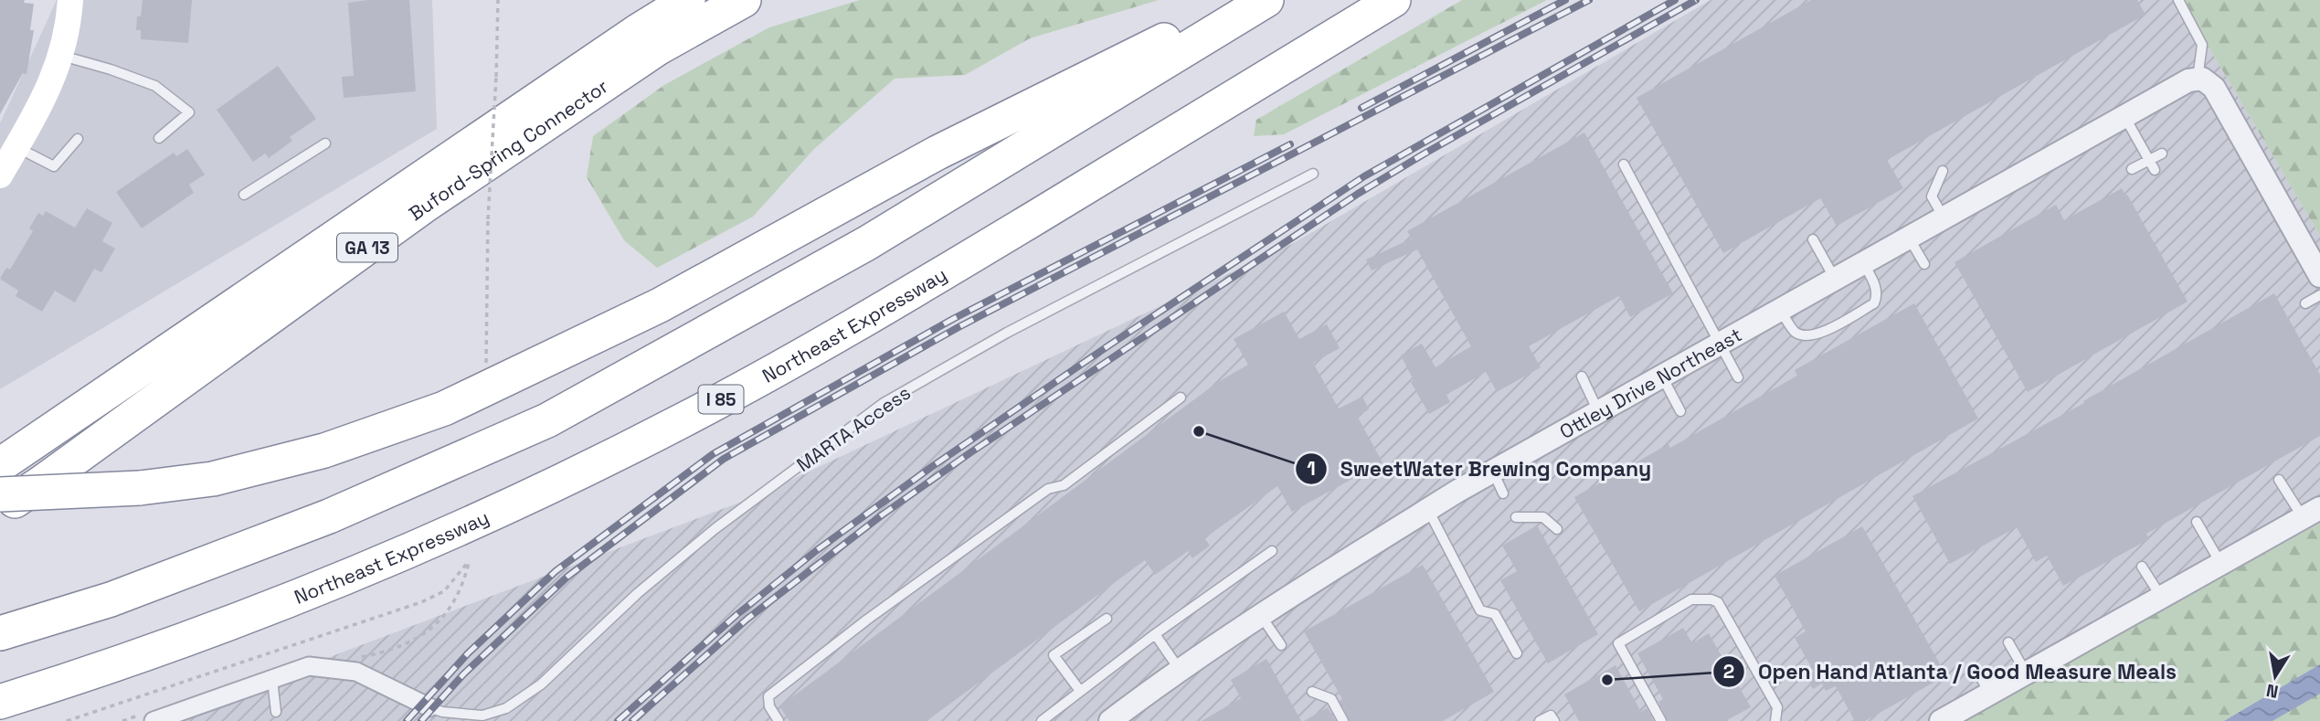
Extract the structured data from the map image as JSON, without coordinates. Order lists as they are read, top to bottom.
{
  "streets": {
    "highway": [
      "Buford-Spring Connector",
      "GA 13",
      "Northeast Expressway",
      "I 85"
    ],
    "street": ["Ottley Drive Northeast"],
    "lane": ["MARTA Access"]
  },
  "places": ["SweetWater Brewing Company", "Open Hand Atlanta / Good Measure Meals"],
  "north": "bottom"
}
